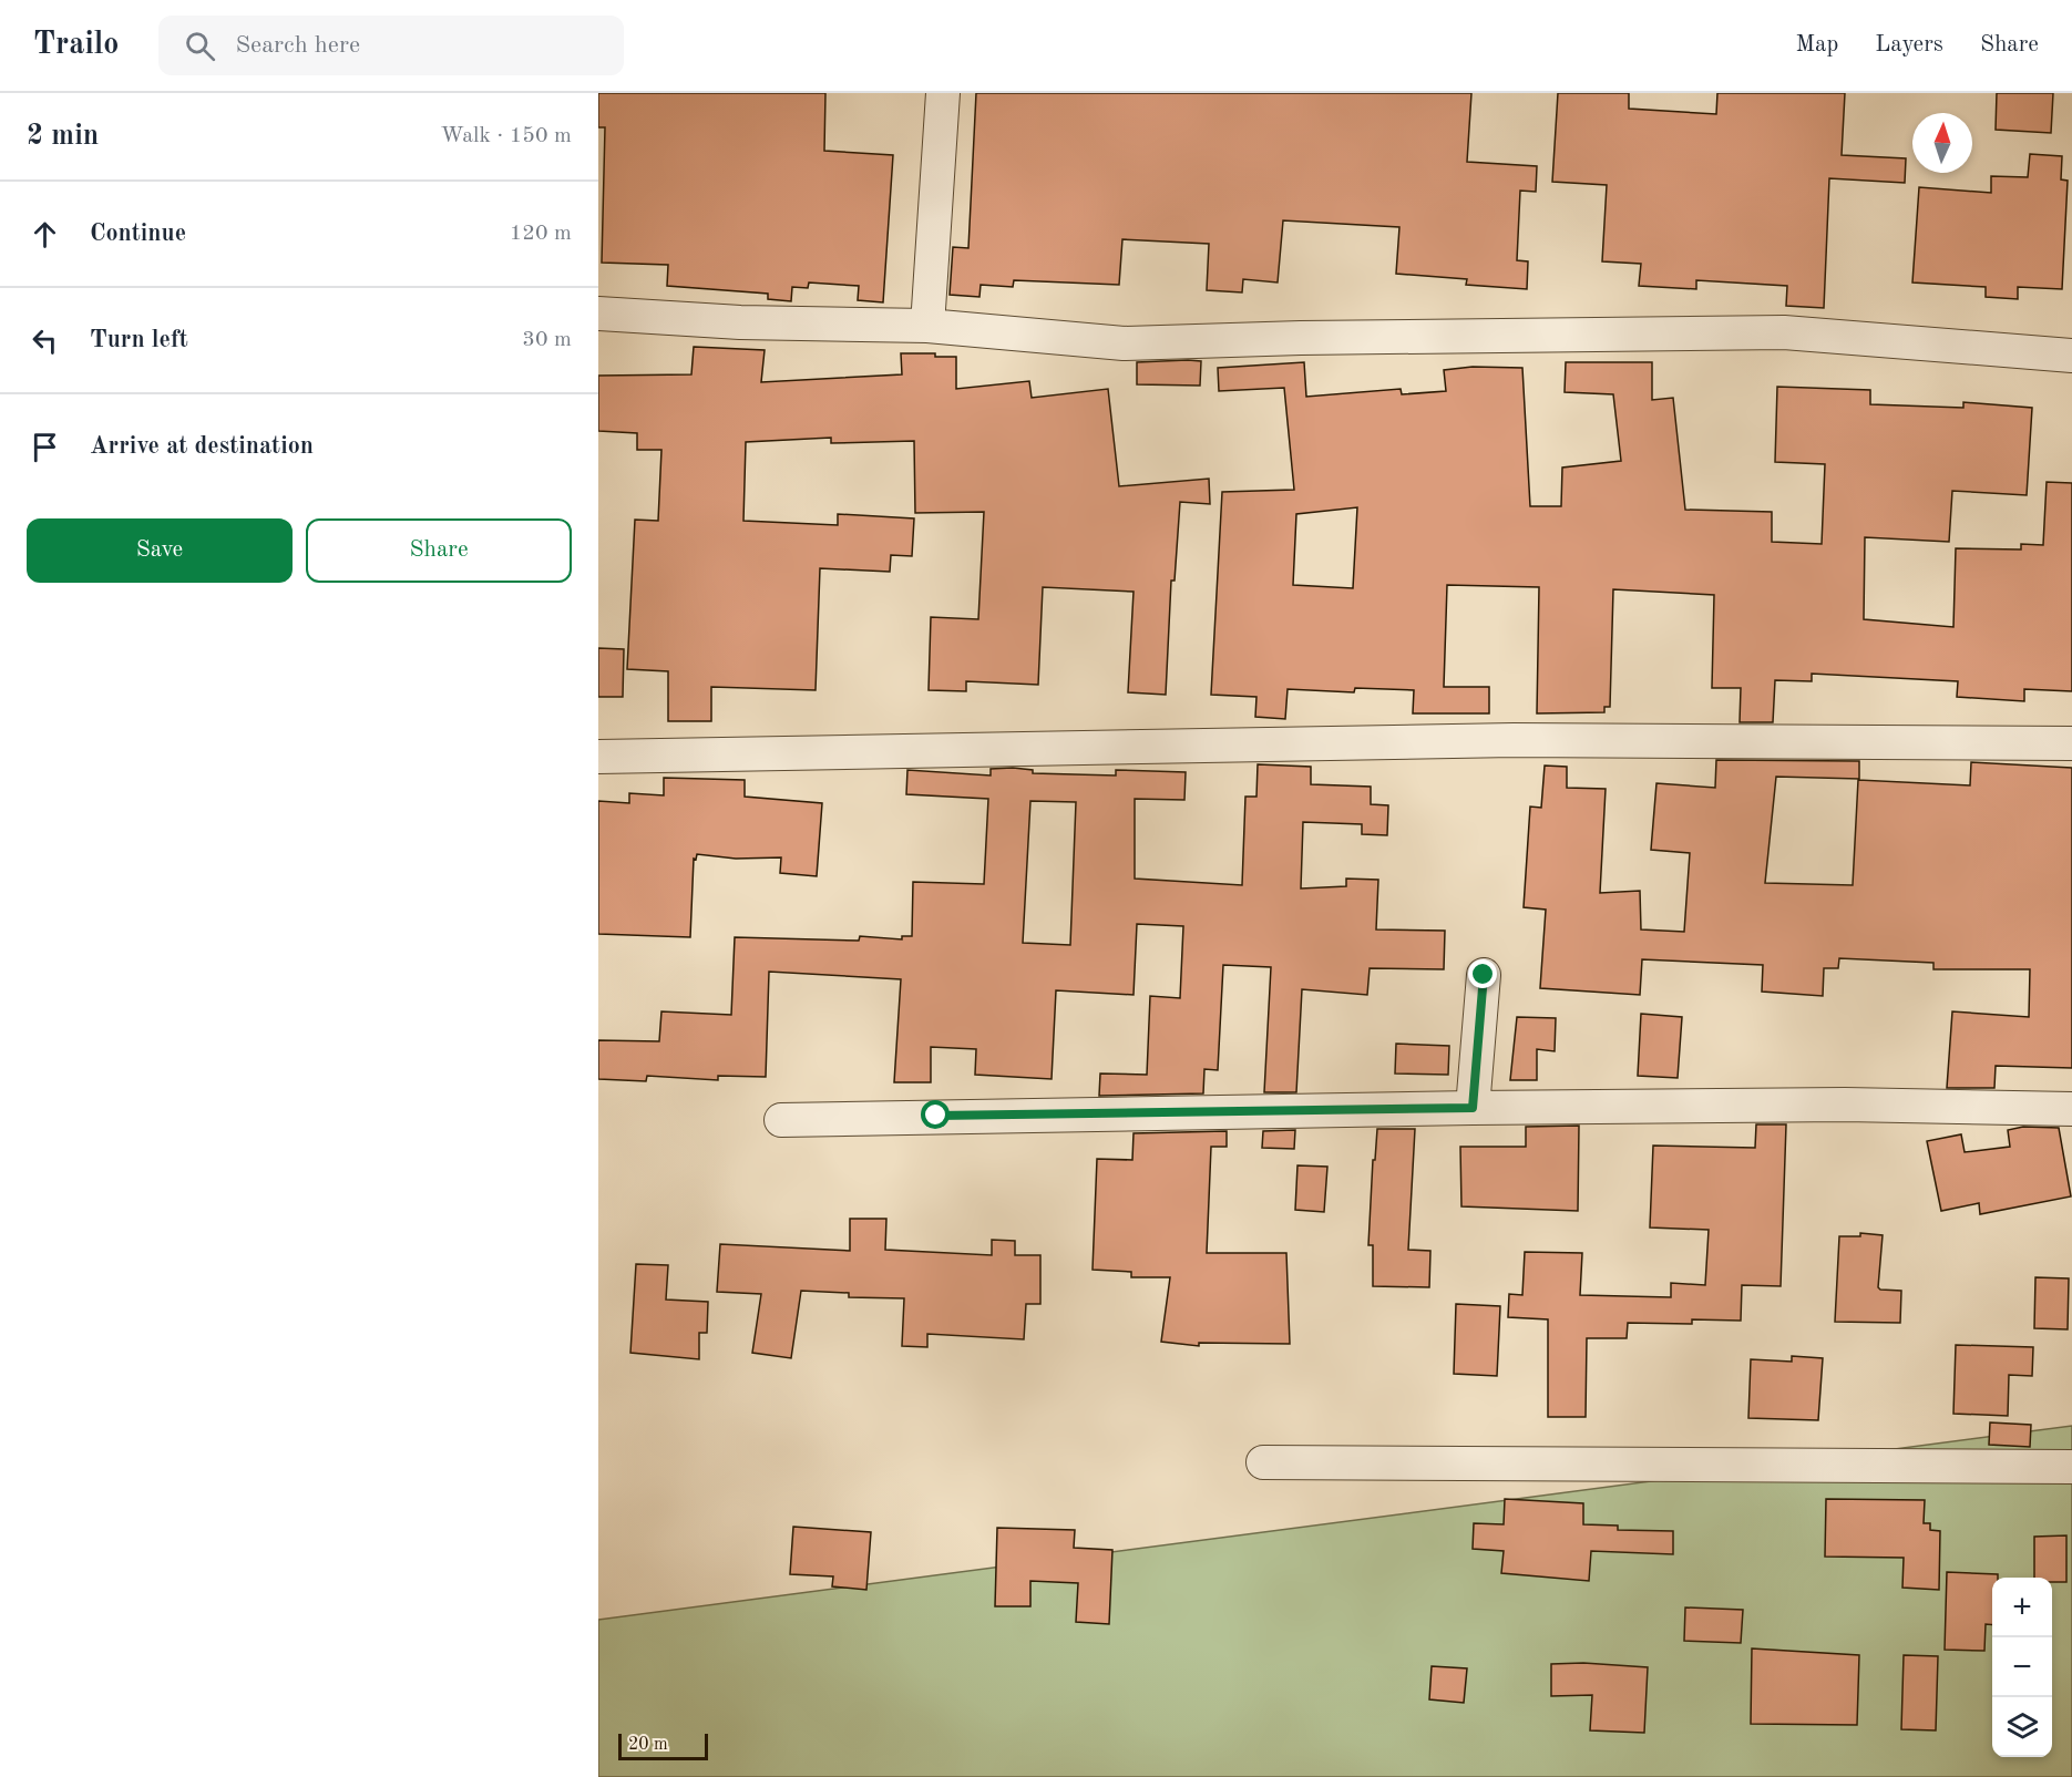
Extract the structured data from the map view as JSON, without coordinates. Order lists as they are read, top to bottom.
{
  "scale_bar": "20 m",
  "north": "top",
  "page": {
    "header": "Trailo",
    "search": "Search here",
    "nav": ["Map", "Layers", "Share"],
    "heading": ["2 min", "Walk · 150 m"],
    "list": [
      ["Continue", "120 m"],
      ["Turn left", "30 m"],
      "Arrive at destination"
    ],
    "buttons": ["Save", "Share"],
    "map_buttons": ["+", "−"],
    "scale": "20 m"
  }
}
